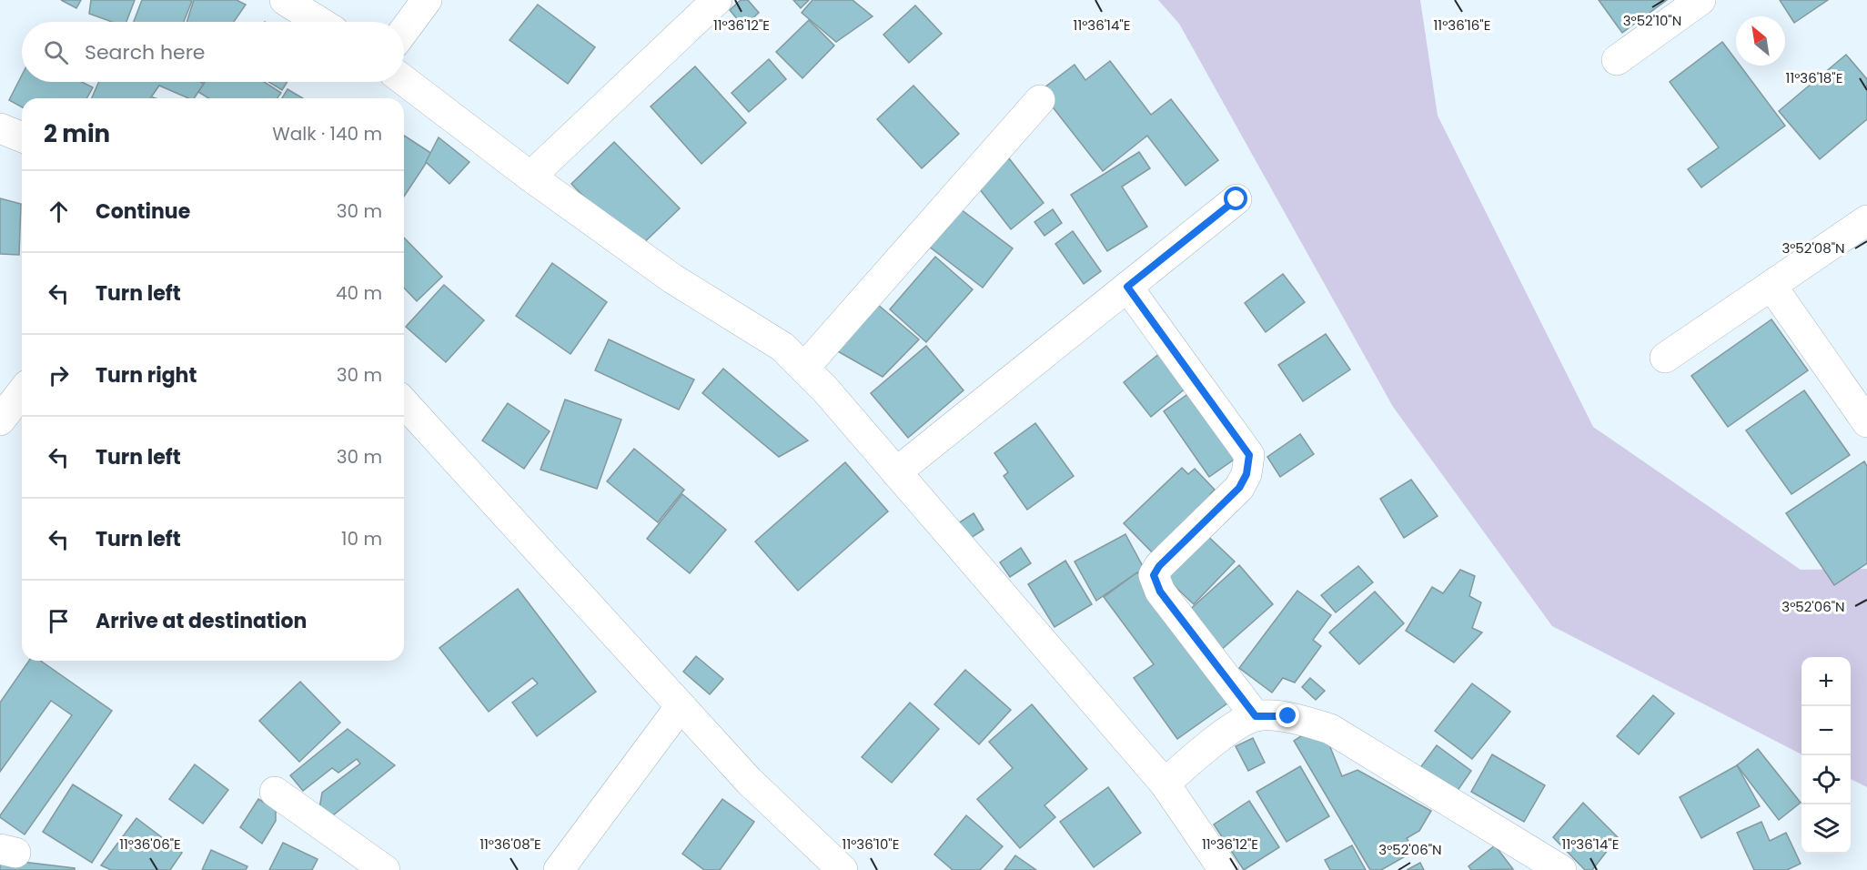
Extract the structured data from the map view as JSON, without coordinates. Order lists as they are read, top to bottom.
{
  "north": "top left",
  "page": {
    "search": "Search here",
    "heading": ["2 min", "Walk · 140 m"],
    "list": [
      ["Continue", "30 m"],
      ["Turn left", "40 m"],
      ["Turn right", "30 m"],
      ["Turn left", "30 m"],
      ["Turn left", "10 m"],
      "Arrive at destination"
    ],
    "map_buttons": ["+", "−"]
  },
  "coordinates": [
    "3°52'10\"N",
    "11°36'16\"E",
    "11°36'12\"E",
    "11°36'14\"E",
    "11°36'18\"E",
    "3°52'08\"N",
    "3°52'06\"N",
    "11°36'06\"E",
    "11°36'08\"E",
    "11°36'10\"E"
  ]
}
